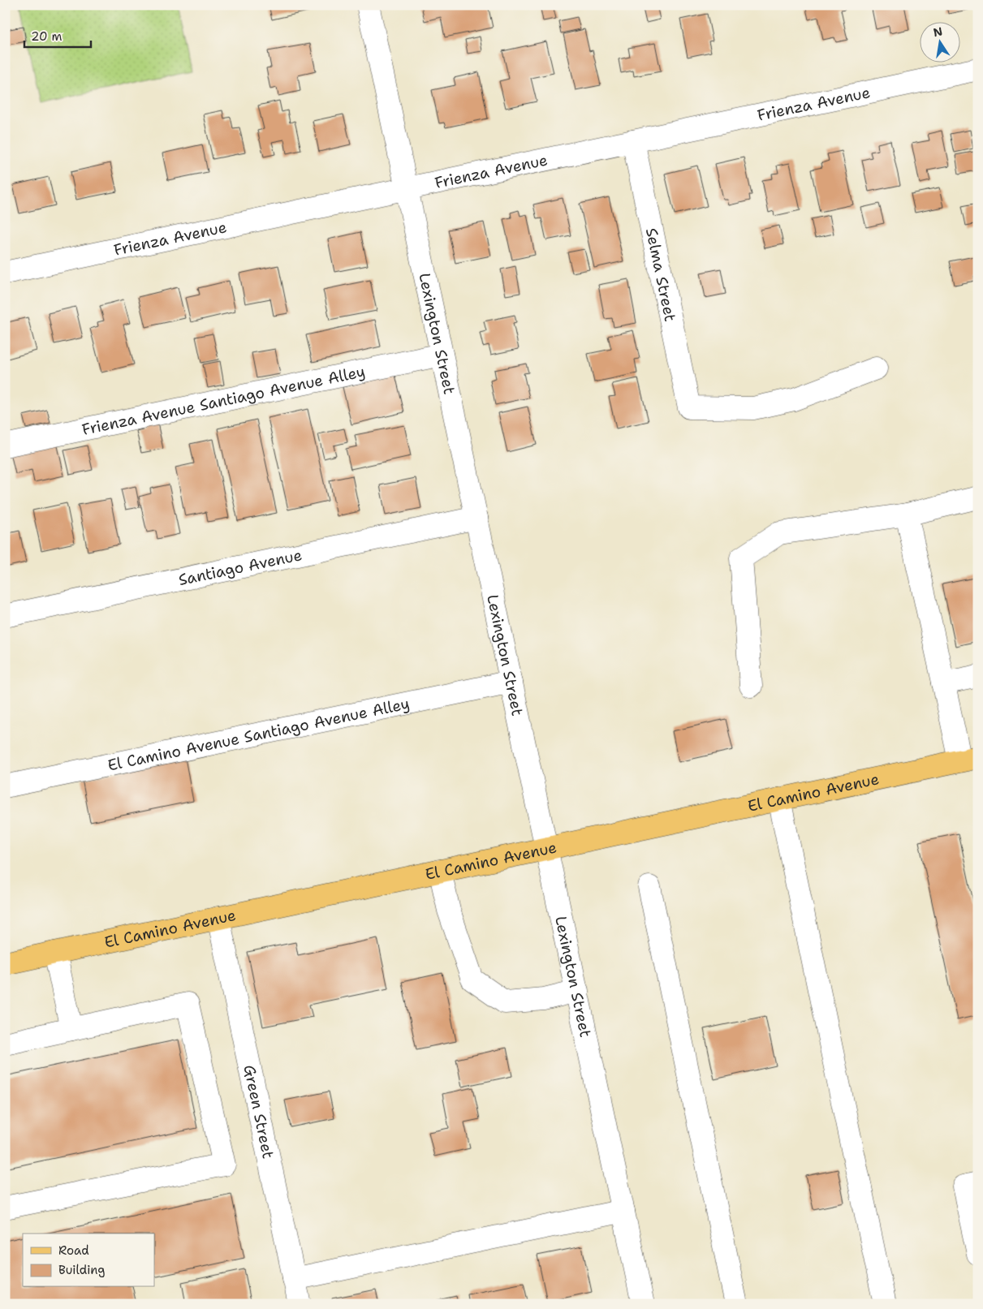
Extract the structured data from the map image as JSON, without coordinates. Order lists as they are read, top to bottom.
{
  "streets": {
    "main road": ["El Camino Avenue"],
    "street": [
      "Frienza Avenue",
      "Selma Street",
      "Lexington Street",
      "Frienza Avenue Santiago Avenue Alley",
      "Santiago Avenue",
      "El Camino Avenue Santiago Avenue Alley",
      "Green Street"
    ]
  },
  "crossings": [
    ["Frienza Avenue", "Selma Street"],
    ["Frienza Avenue", "Lexington Street"],
    ["Lexington Street", "Frienza Avenue Santiago Avenue Alley"],
    ["Lexington Street", "Santiago Avenue"],
    ["Lexington Street", "El Camino Avenue Santiago Avenue Alley"],
    ["Lexington Street", "El Camino Avenue"],
    ["El Camino Avenue", "Green Street"]
  ],
  "legend": ["Road", "Building"],
  "scale_bar": "20 m",
  "north": "top"
}
